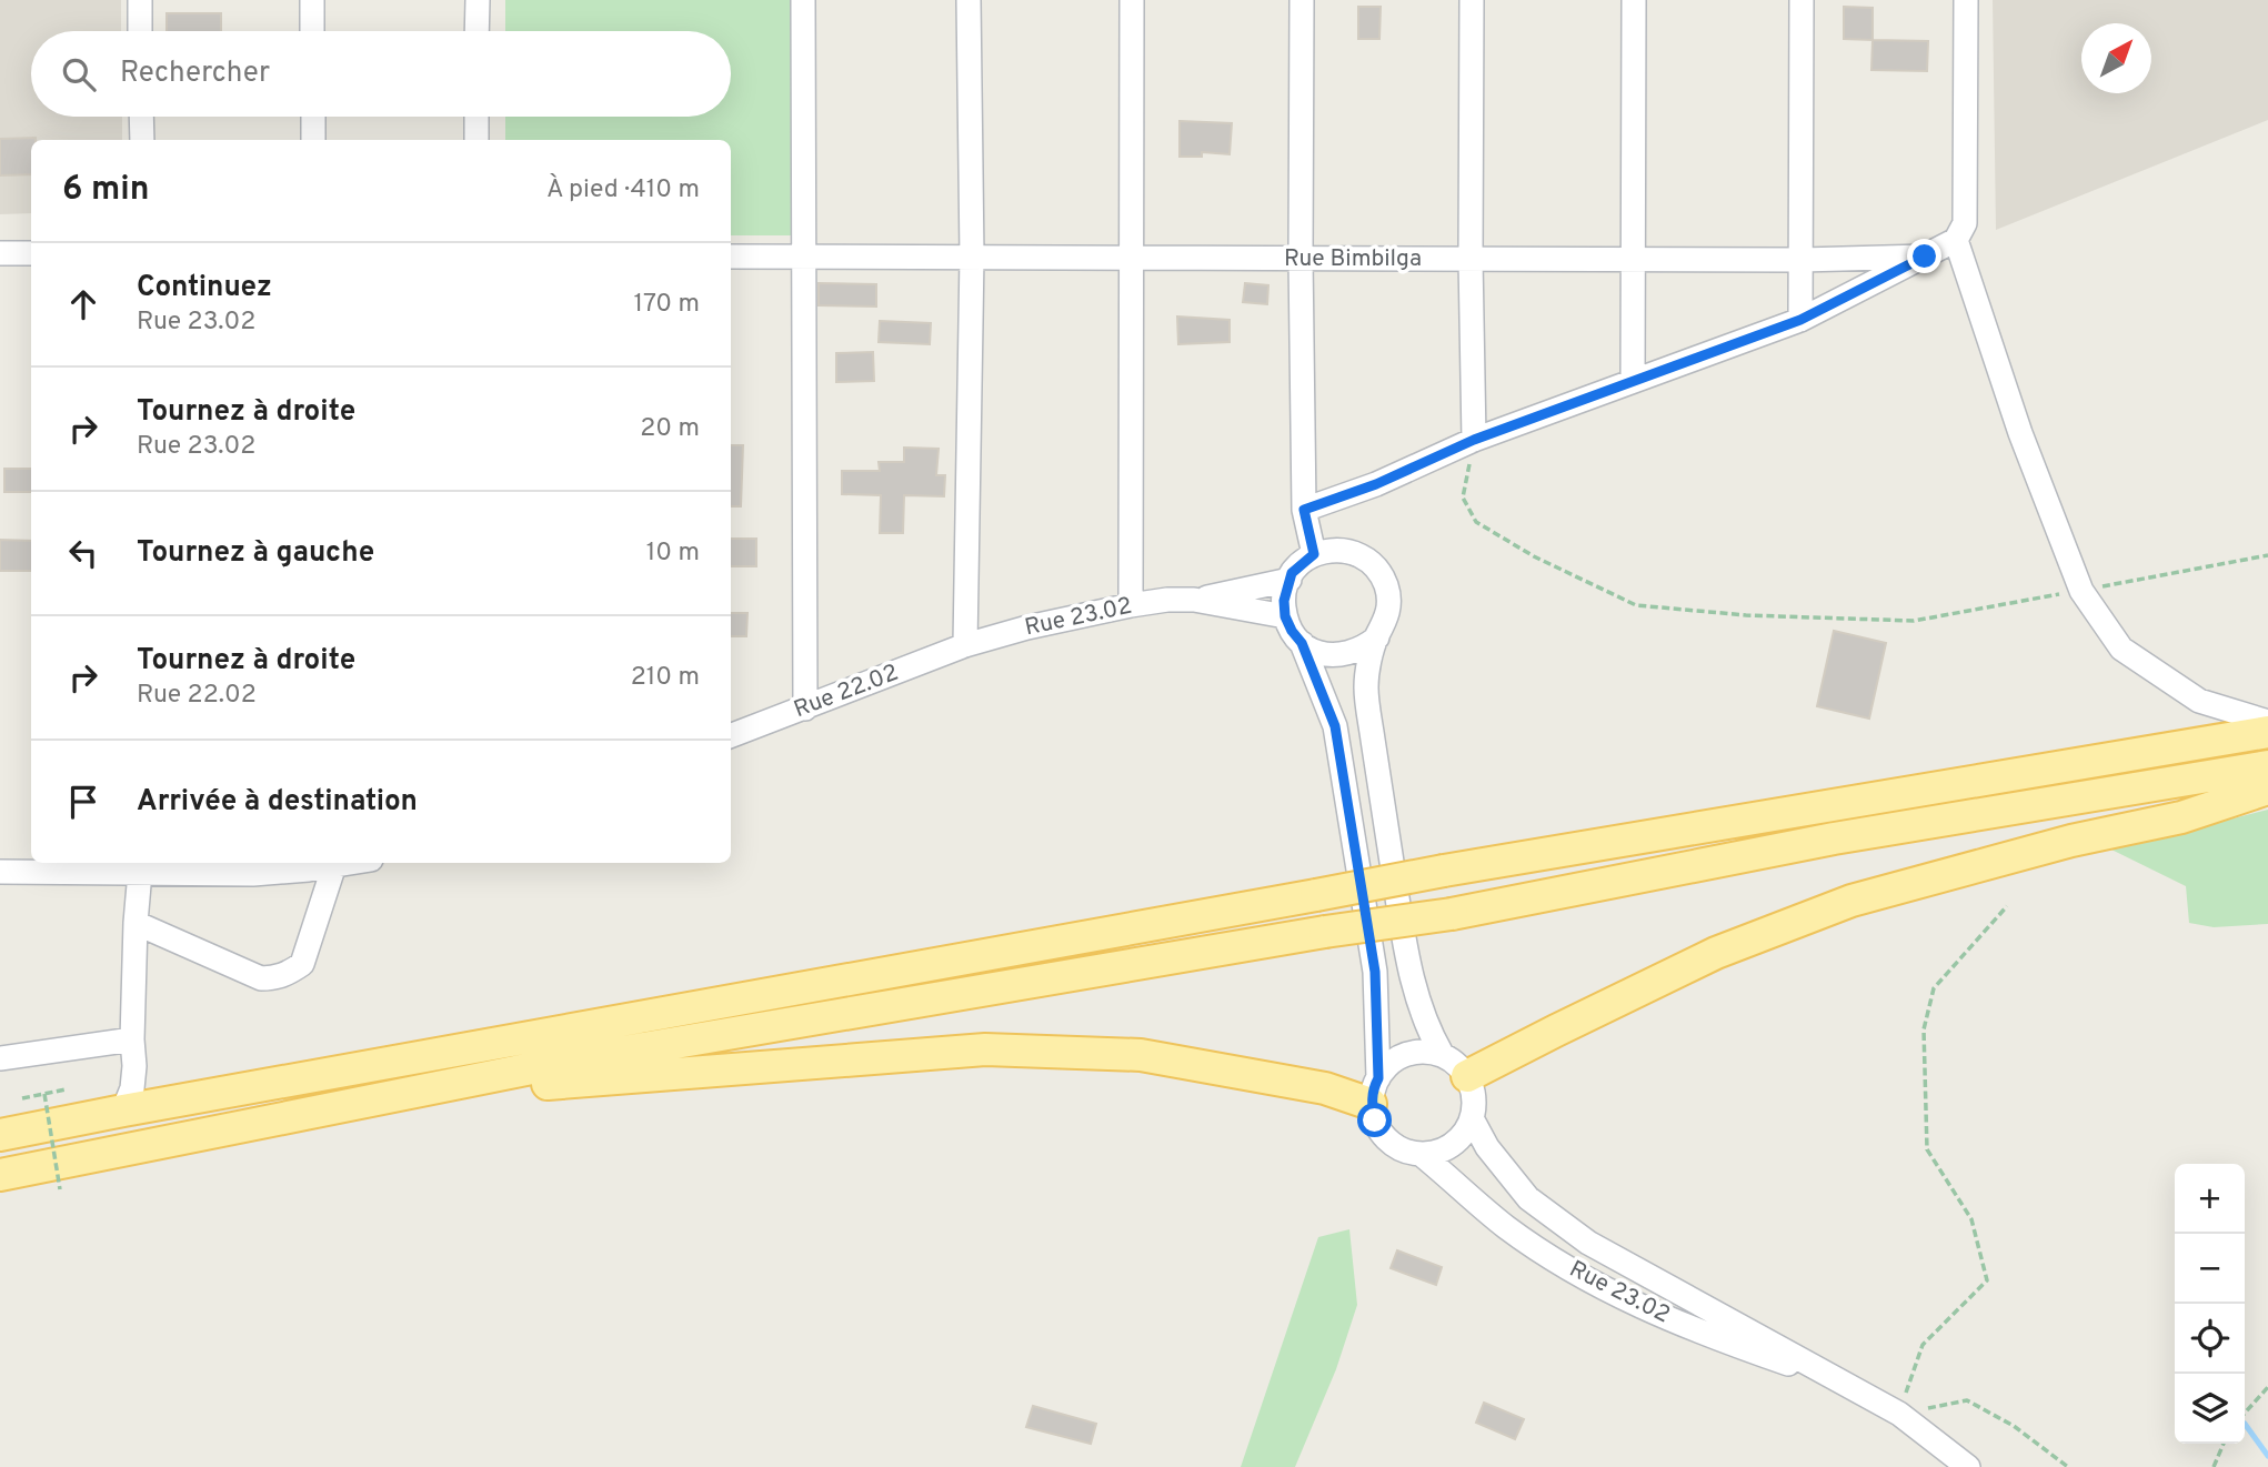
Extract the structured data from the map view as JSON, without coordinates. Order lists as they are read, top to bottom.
{
  "streets": {
    "street": ["Rue Bimbilga", "Rue 23.02", "Rue 22.02"]
  },
  "crossings": [
    ["Rue 23.02", "Rue 22.02"]
  ],
  "north": "top right",
  "page": {
    "search": "Rechercher",
    "heading": ["6 min", "À pied · 410 m"],
    "list": [
      ["Continuez", "Rue 23.02", "170 m"],
      ["Tournez à droite", "Rue 23.02", "20 m"],
      ["Tournez à gauche", "10 m"],
      ["Tournez à droite", "Rue 22.02", "210 m"],
      "Arrivée à destination"
    ],
    "map_buttons": ["+", "−"]
  }
}
